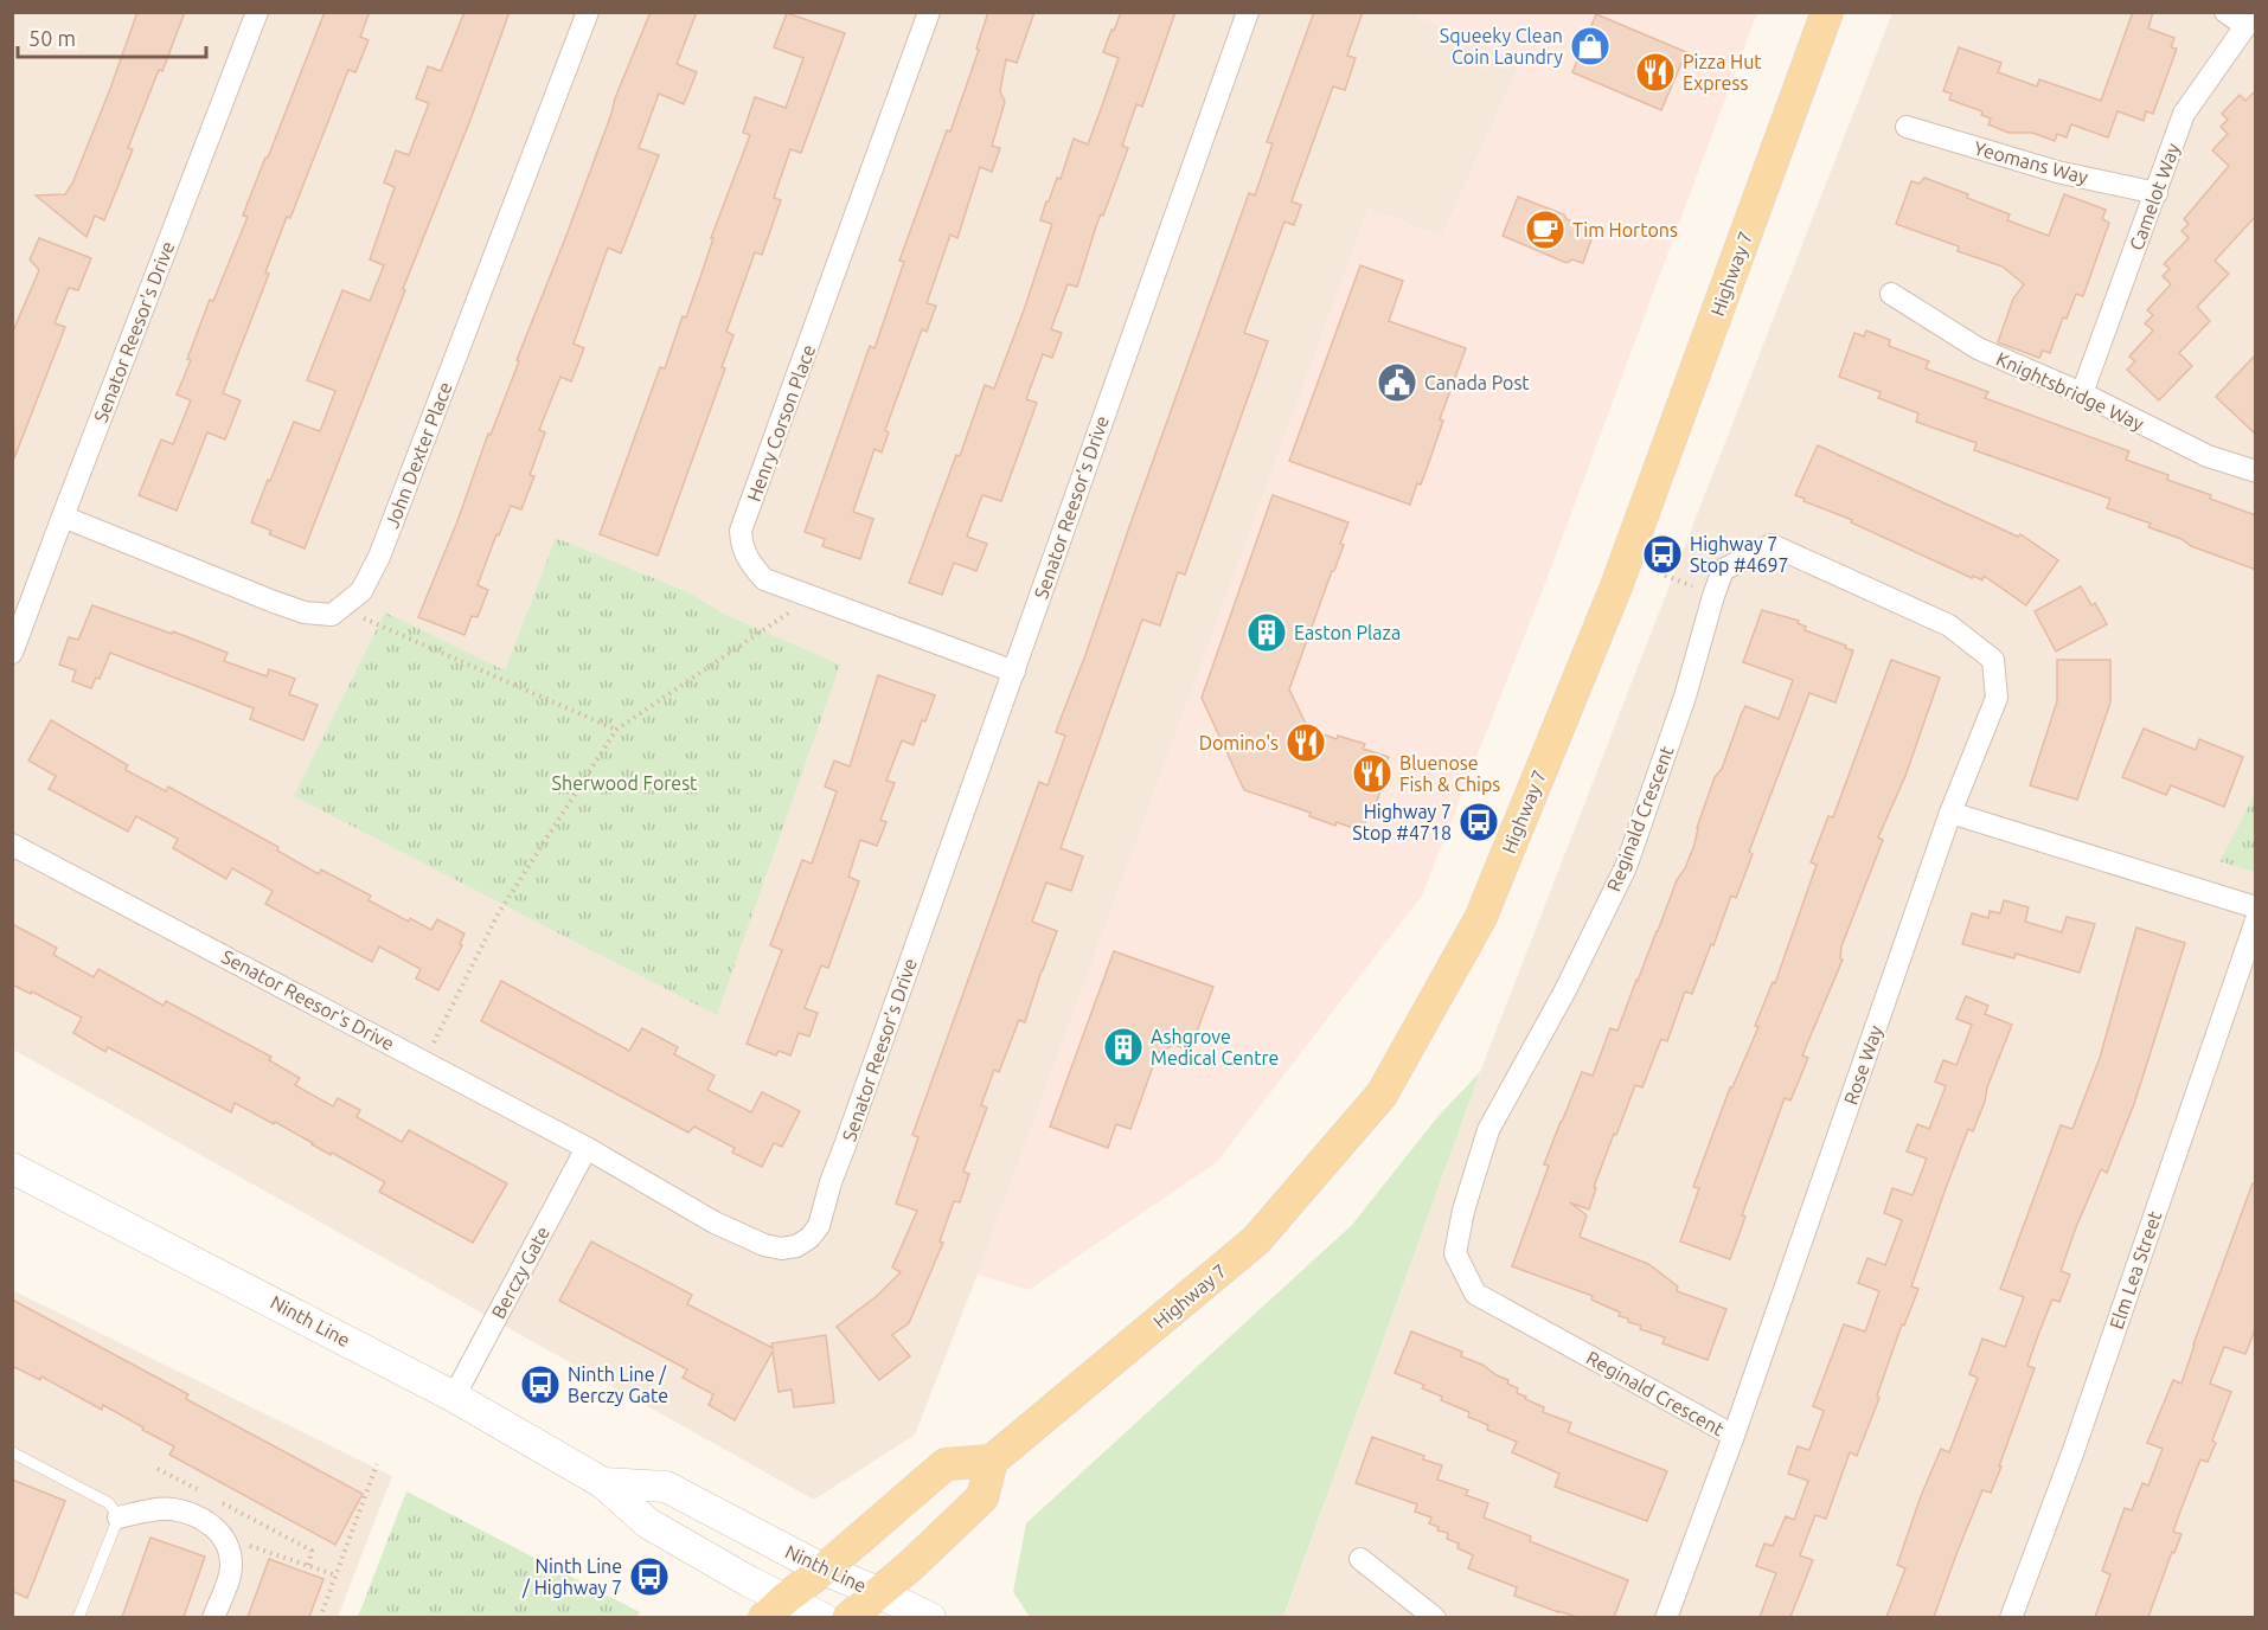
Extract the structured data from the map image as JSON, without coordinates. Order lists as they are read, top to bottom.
{
  "streets": {
    "main road": ["Highway 7", "Ninth Line"],
    "street": [
      "Yeomans Way",
      "Camelot Way",
      "Senator Reesor's Drive",
      "Knightsbridge Way",
      "Henry Corson Place",
      "John Dexter Place",
      "Reginald Crescent",
      "Rose Way",
      "Elm Lea Street",
      "Berczy Gate"
    ]
  },
  "crossings": [
    ["Yeomans Way", "Camelot Way"],
    ["Camelot Way", "Knightsbridge Way"],
    ["Senator Reesor's Drive", "Henry Corson Place"],
    ["Senator Reesor's Drive", "Berczy Gate"],
    ["Reginald Crescent", "Rose Way"],
    ["Berczy Gate", "Ninth Line"]
  ],
  "parks": ["Sherwood Forest"],
  "places": {
    "shop": ["Squeeky Clean Coin Laundry"],
    "restaurant": ["Pizza Hut Express", "Domino's", "Bluenose Fish & Chips"],
    "cafe": ["Tim Hortons"],
    "public building": ["Canada Post"],
    "bus stop": [
      "Highway 7 Stop #4697",
      "Highway 7 Stop #4718",
      "Ninth Line / Berczy Gate",
      "Ninth Line / Highway 7"
    ],
    "building": ["Easton Plaza", "Ashgrove Medical Centre"]
  },
  "scale_bar": "50 m"
}
